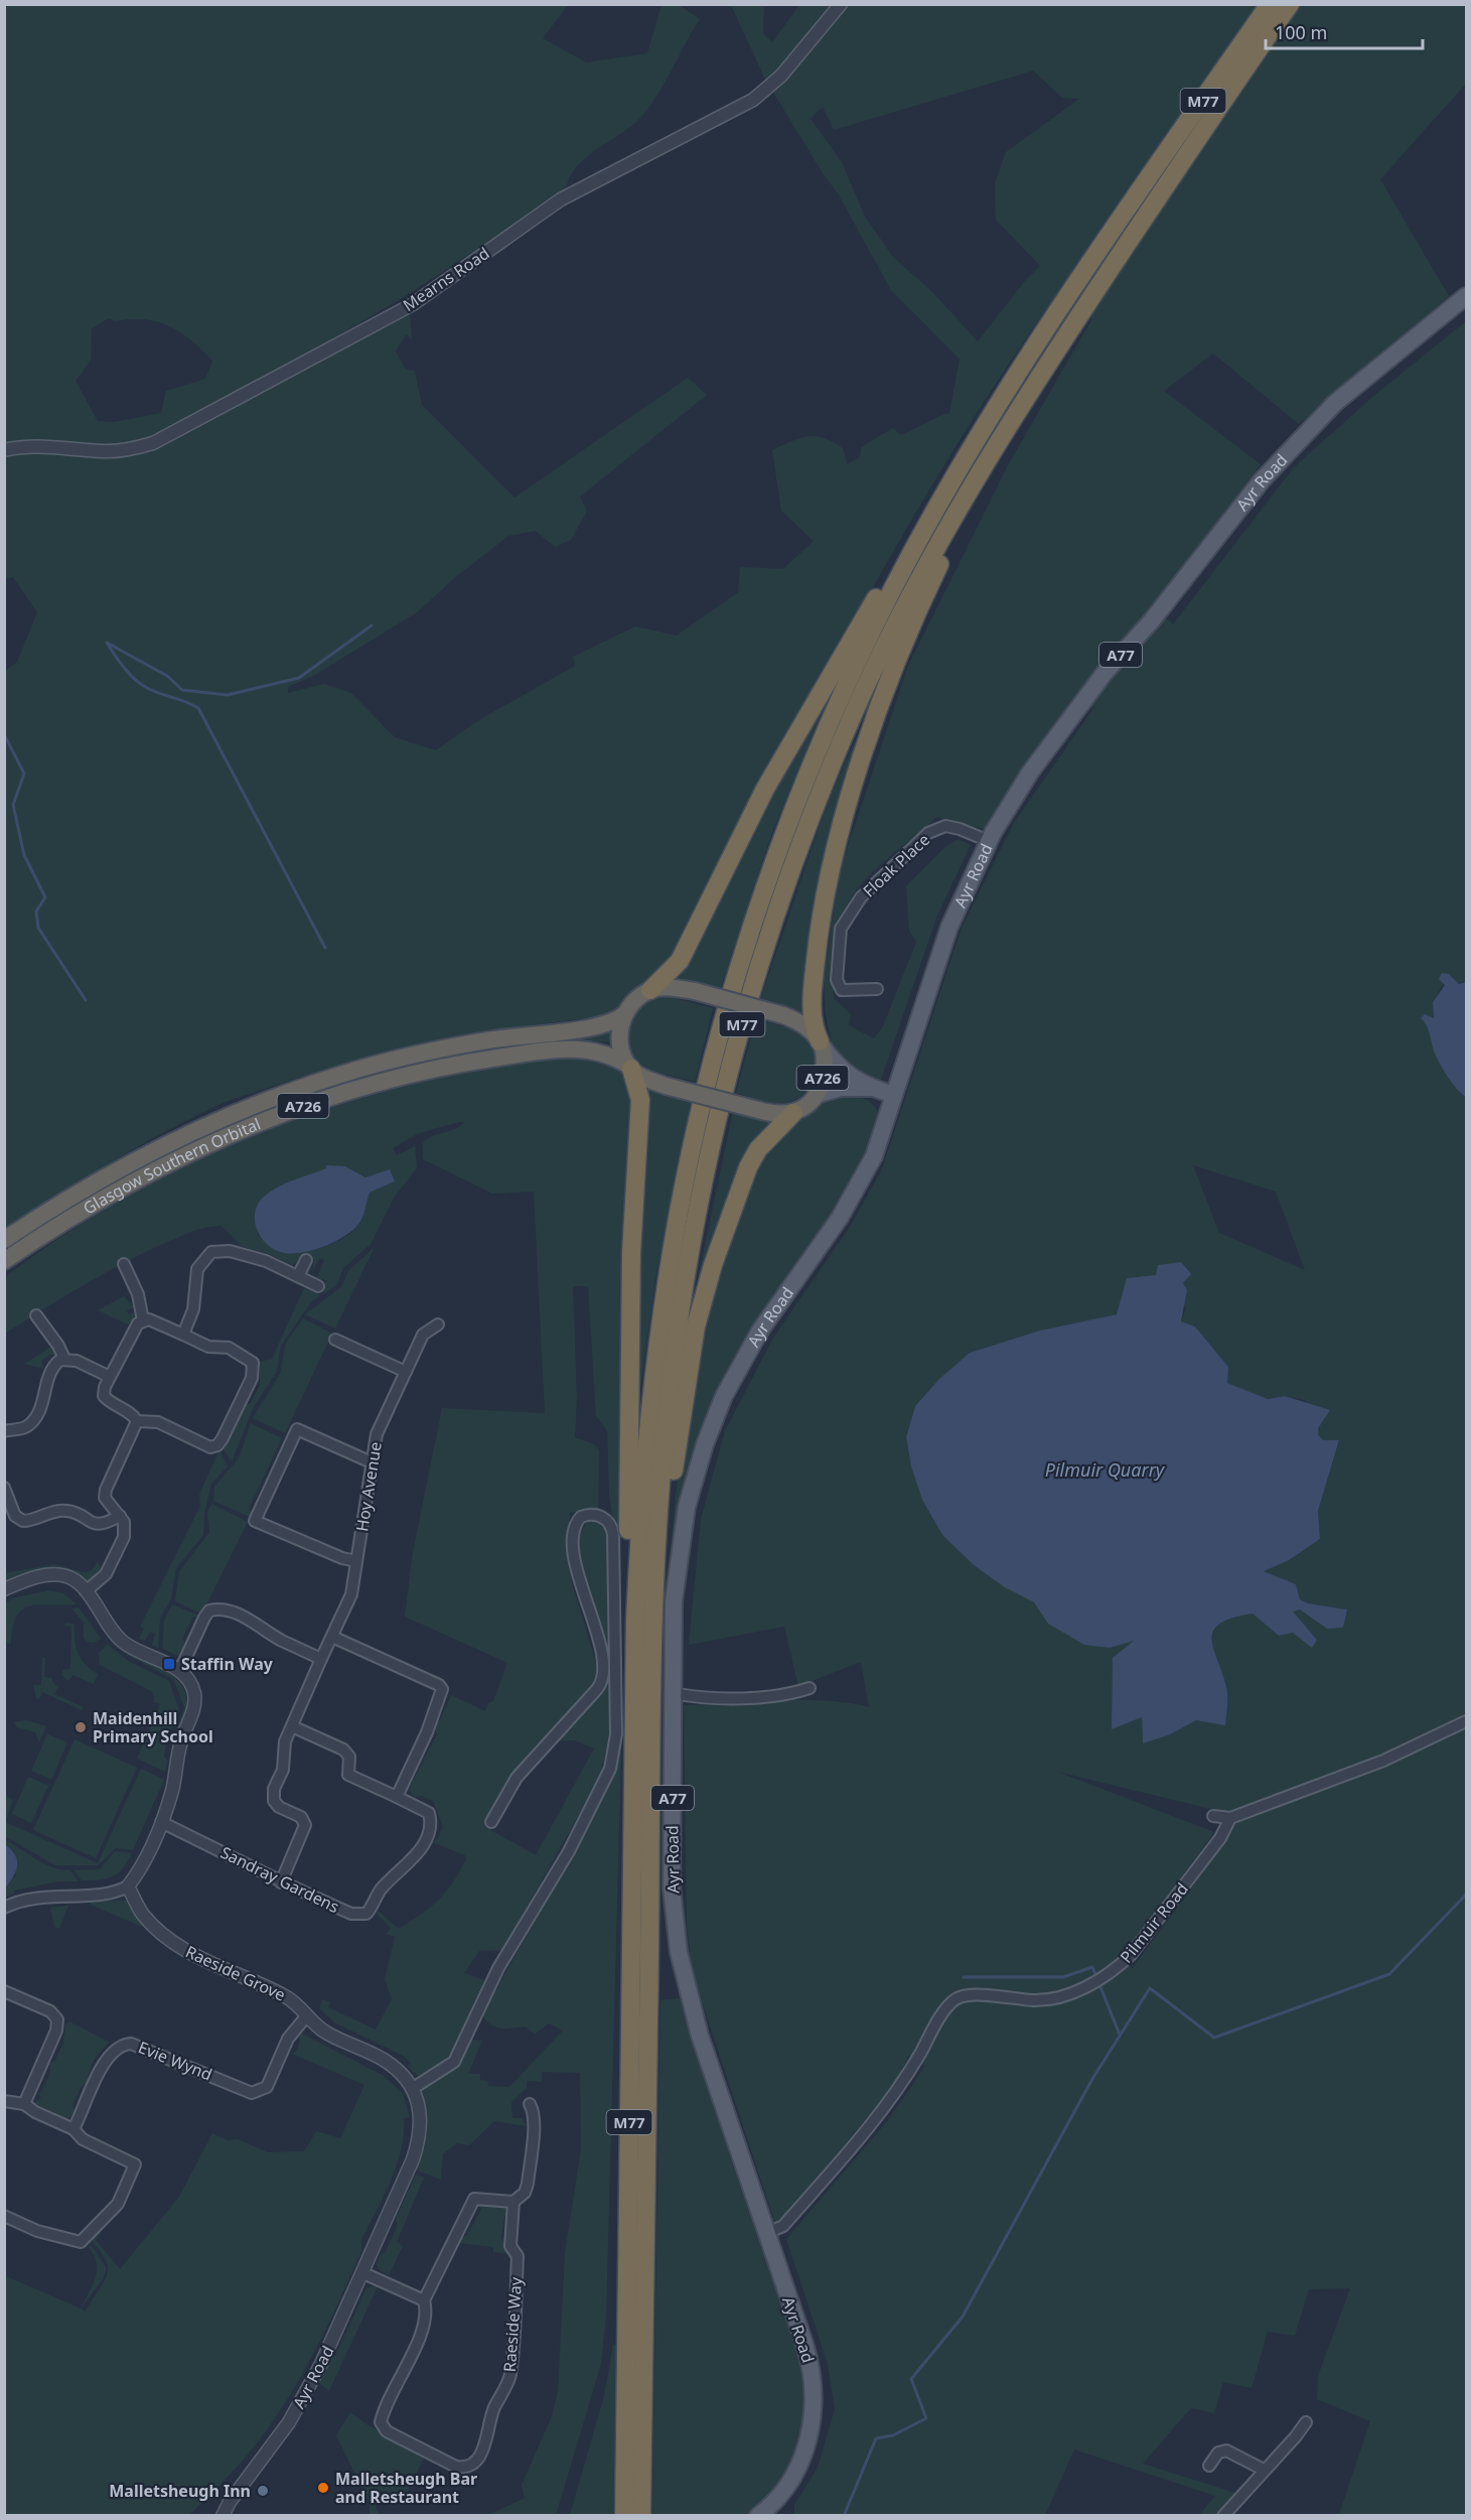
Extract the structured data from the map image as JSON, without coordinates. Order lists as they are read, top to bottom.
{
  "streets": {
    "highway": ["M77", "A726", "Glasgow Southern Orbital"],
    "main road": ["Ayr Road", "A77"],
    "street": [
      "Mearns Road",
      "Floak Place",
      "Hoy Avenue",
      "Sandray Gardens",
      "Pilmuir Road",
      "Raeside Grove",
      "Evie Wynd",
      "Raeside Way"
    ]
  },
  "crossings": [
    ["M77", "A726"],
    ["M77", "Glasgow Southern Orbital"],
    ["Ayr Road", "Floak Place"],
    ["Ayr Road", "A726"],
    ["Ayr Road", "Pilmuir Road"],
    ["Ayr Road", "Raeside Grove"],
    ["A726", "Glasgow Southern Orbital"],
    ["Raeside Grove", "Evie Wynd"]
  ],
  "water": ["Pilmuir Quarry"],
  "places": {
    "transit": ["Staffin Way"],
    "other": ["Maidenhill Primary School", "Malletsheugh Bar and Restaurant", "Malletsheugh Inn"]
  },
  "scale_bar": "100 m"
}
